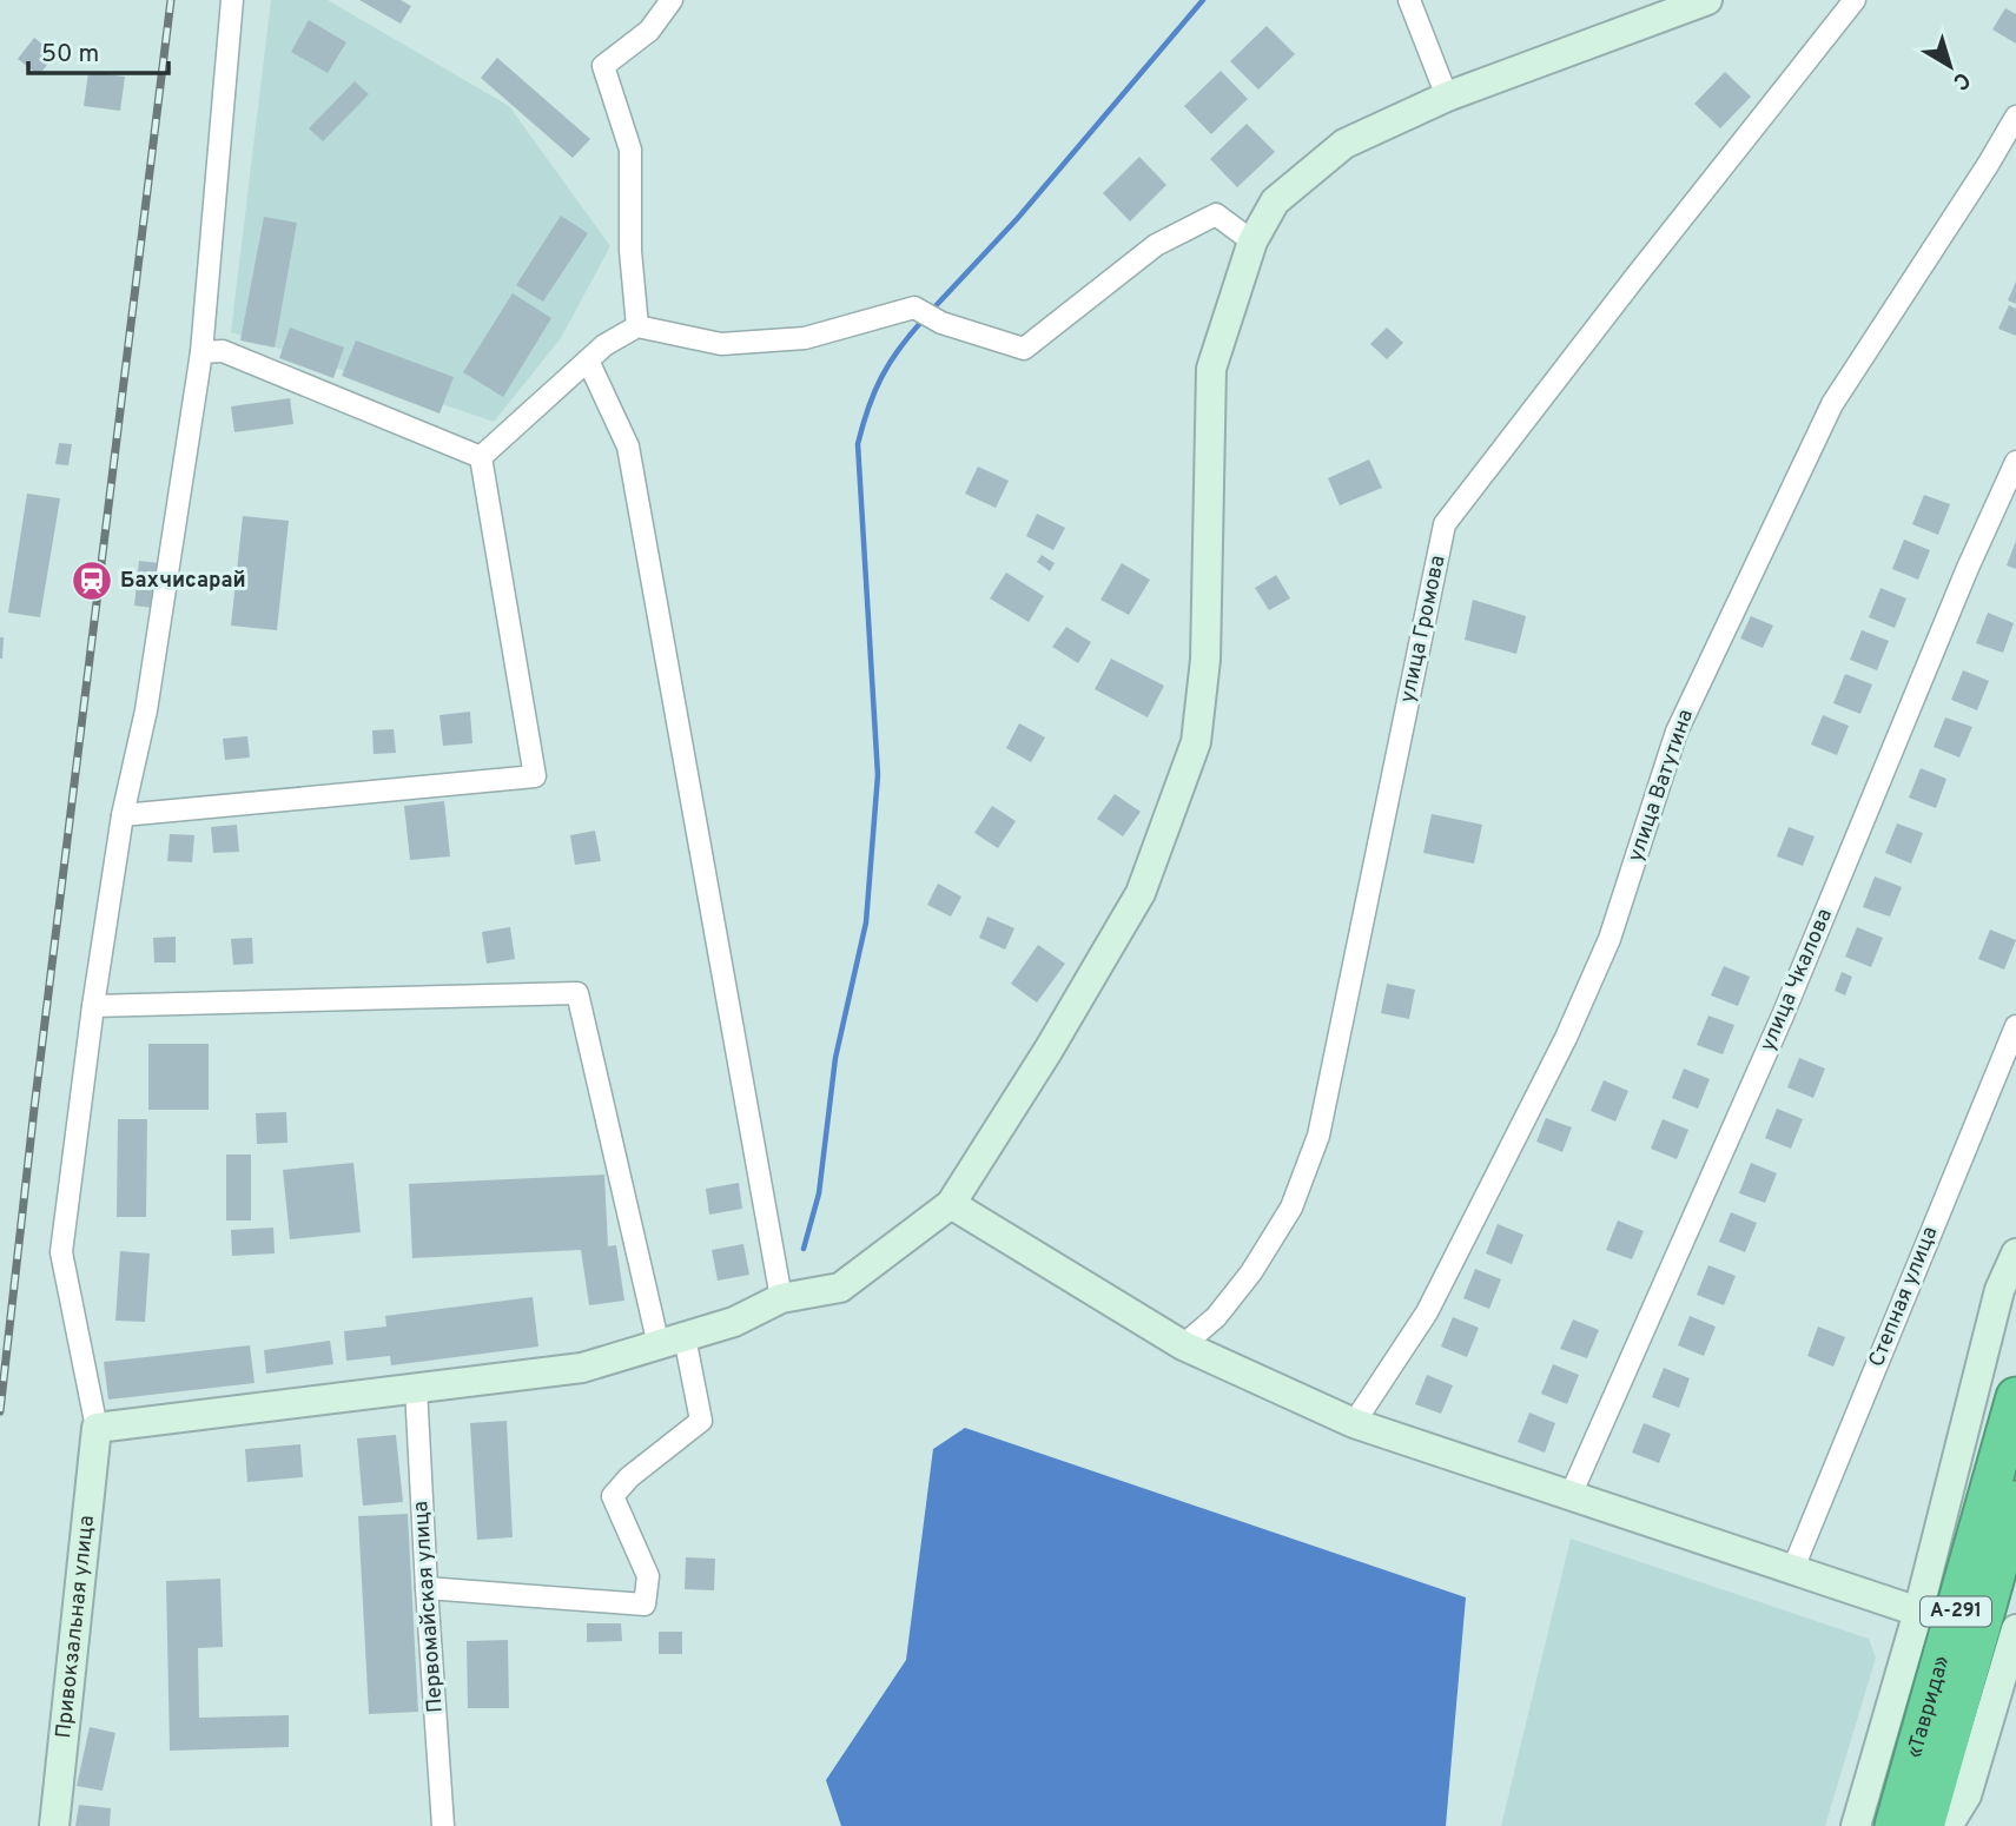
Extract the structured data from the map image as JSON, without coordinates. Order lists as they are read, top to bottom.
{
  "streets": {
    "highway": ["А-291", "«Таврида»"],
    "main road": ["Привокзальная улица"],
    "street": [
      "улица Громова",
      "улица Ватутина",
      "улица Чкалова",
      "Степная улица",
      "Первомайская улица"
    ]
  },
  "places": {
    "station": ["Бахчисарай"]
  },
  "scale_bar": "50 m",
  "north": "bottom right"
}
